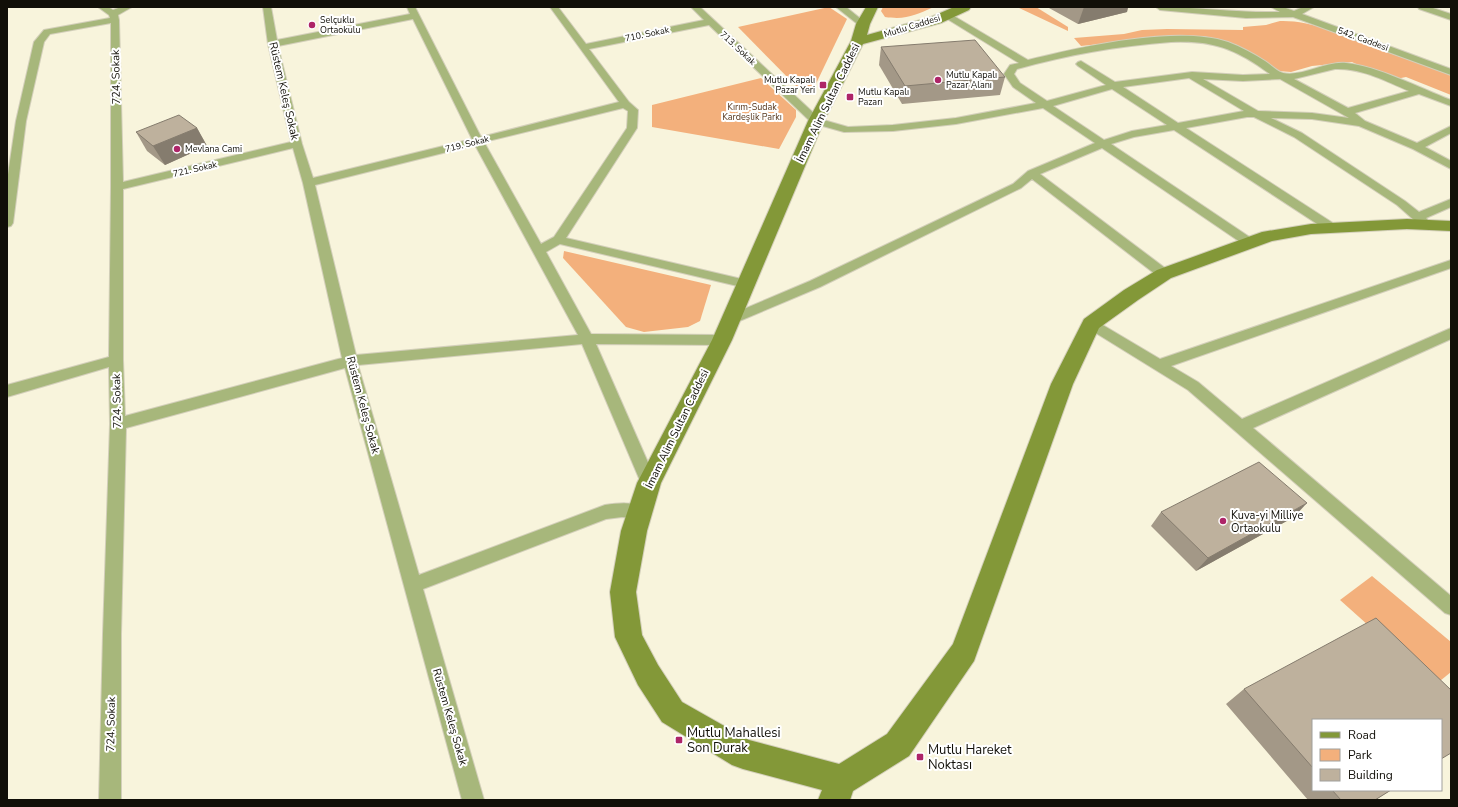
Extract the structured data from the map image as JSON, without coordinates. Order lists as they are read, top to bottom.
{
  "streets": {
    "street": [
      "Mutlu Caddesi",
      "710. Sokak",
      "542. Caddesi",
      "713. Sokak",
      "724. Sokak",
      "Rüstem Keleş Sokak",
      "İmam Alim Sultan Caddesi",
      "719. Sokak",
      "721. Sokak"
    ]
  },
  "crossings": [
    ["Mutlu Caddesi", "İmam Alim Sultan Caddesi"],
    ["710. Sokak", "713. Sokak"],
    ["713. Sokak", "İmam Alim Sultan Caddesi"],
    ["724. Sokak", "721. Sokak"],
    ["Rüstem Keleş Sokak", "719. Sokak"],
    ["Rüstem Keleş Sokak", "721. Sokak"]
  ],
  "parks": ["Kırım-Sudak Kardeşlik Parkı"],
  "places": {
    "other": [
      "Selçuklu Ortaokulu",
      "Mutlu Kapalı Pazar Alanı",
      "Mevlana Cami",
      "Kuva-yi Milliye Ortaokulu"
    ],
    "transit": [
      "Mutlu Kapalı Pazar Yeri",
      "Mutlu Kapalı Pazarı",
      "Mutlu Mahallesi Son Durak",
      "Mutlu Hareket Noktası"
    ]
  },
  "legend": ["Road", "Park", "Building"]
}
